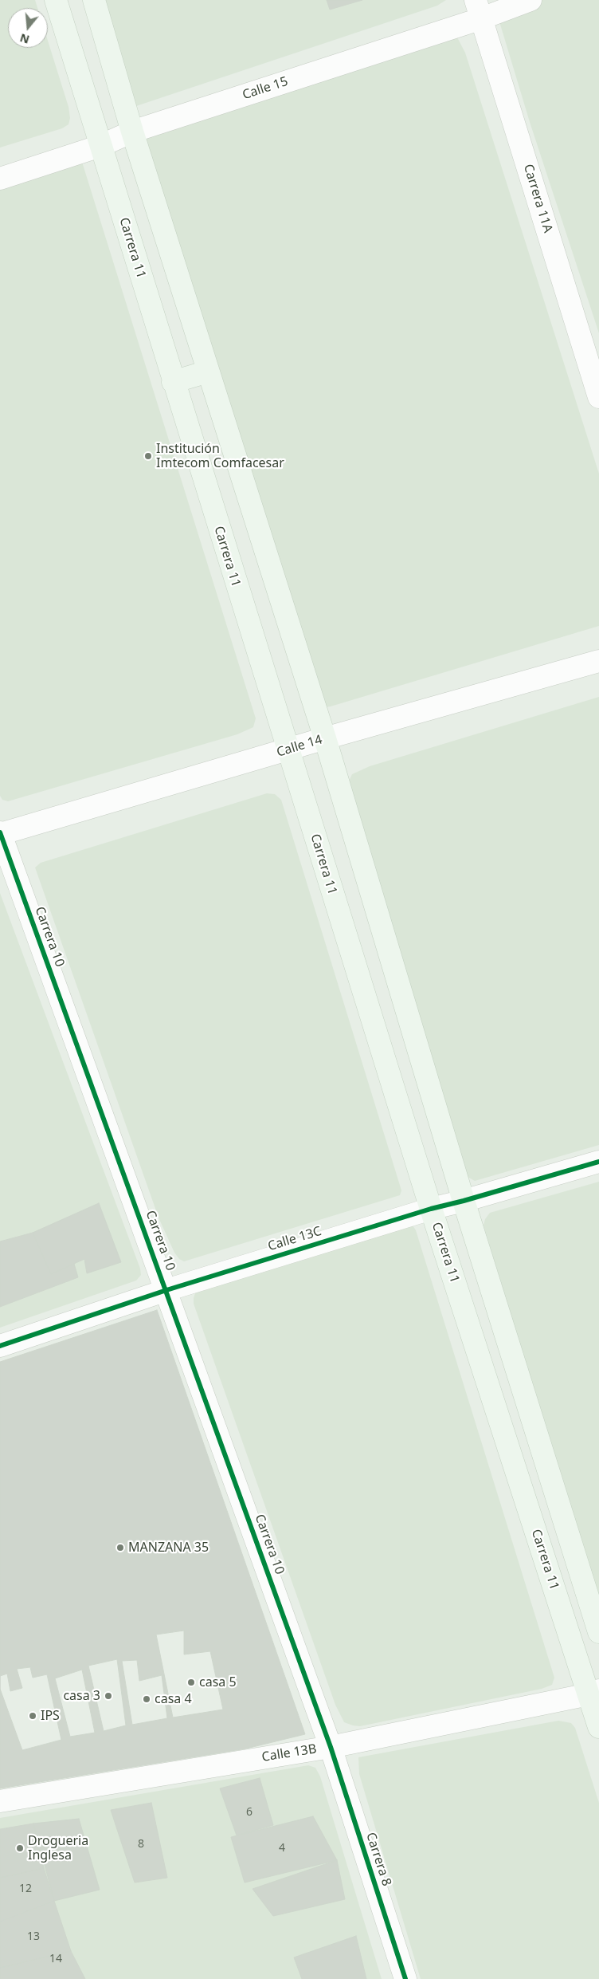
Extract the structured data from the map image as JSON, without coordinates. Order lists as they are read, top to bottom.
{
  "streets": {
    "main road": ["Carrera 11"],
    "street": [
      "Calle 15",
      "Carrera 11A",
      "Calle 14",
      "Carrera 10",
      "Calle 13C",
      "Calle 13B",
      "Carrera 8"
    ]
  },
  "crossings": [
    ["Calle 15", "Carrera 11A"],
    ["Calle 15", "Carrera 11"],
    ["Carrera 11", "Calle 14"],
    ["Carrera 11", "Calle 13C"],
    ["Carrera 11", "Calle 13B"],
    ["Calle 14", "Carrera 10"],
    ["Carrera 10", "Calle 13C"],
    ["Carrera 10", "Calle 13B"],
    ["Carrera 10", "Carrera 8"],
    ["Calle 13B", "Carrera 8"]
  ],
  "places": [
    "Institución Imtecom Comfacesar",
    "MANZANA 35",
    "casa 5",
    "casa 3",
    "casa 4",
    "IPS",
    "Drogueria Inglesa"
  ],
  "house_numbers": [
    "6",
    "8",
    "4",
    "12",
    "13",
    "14"
  ],
  "north": "bottom"
}
